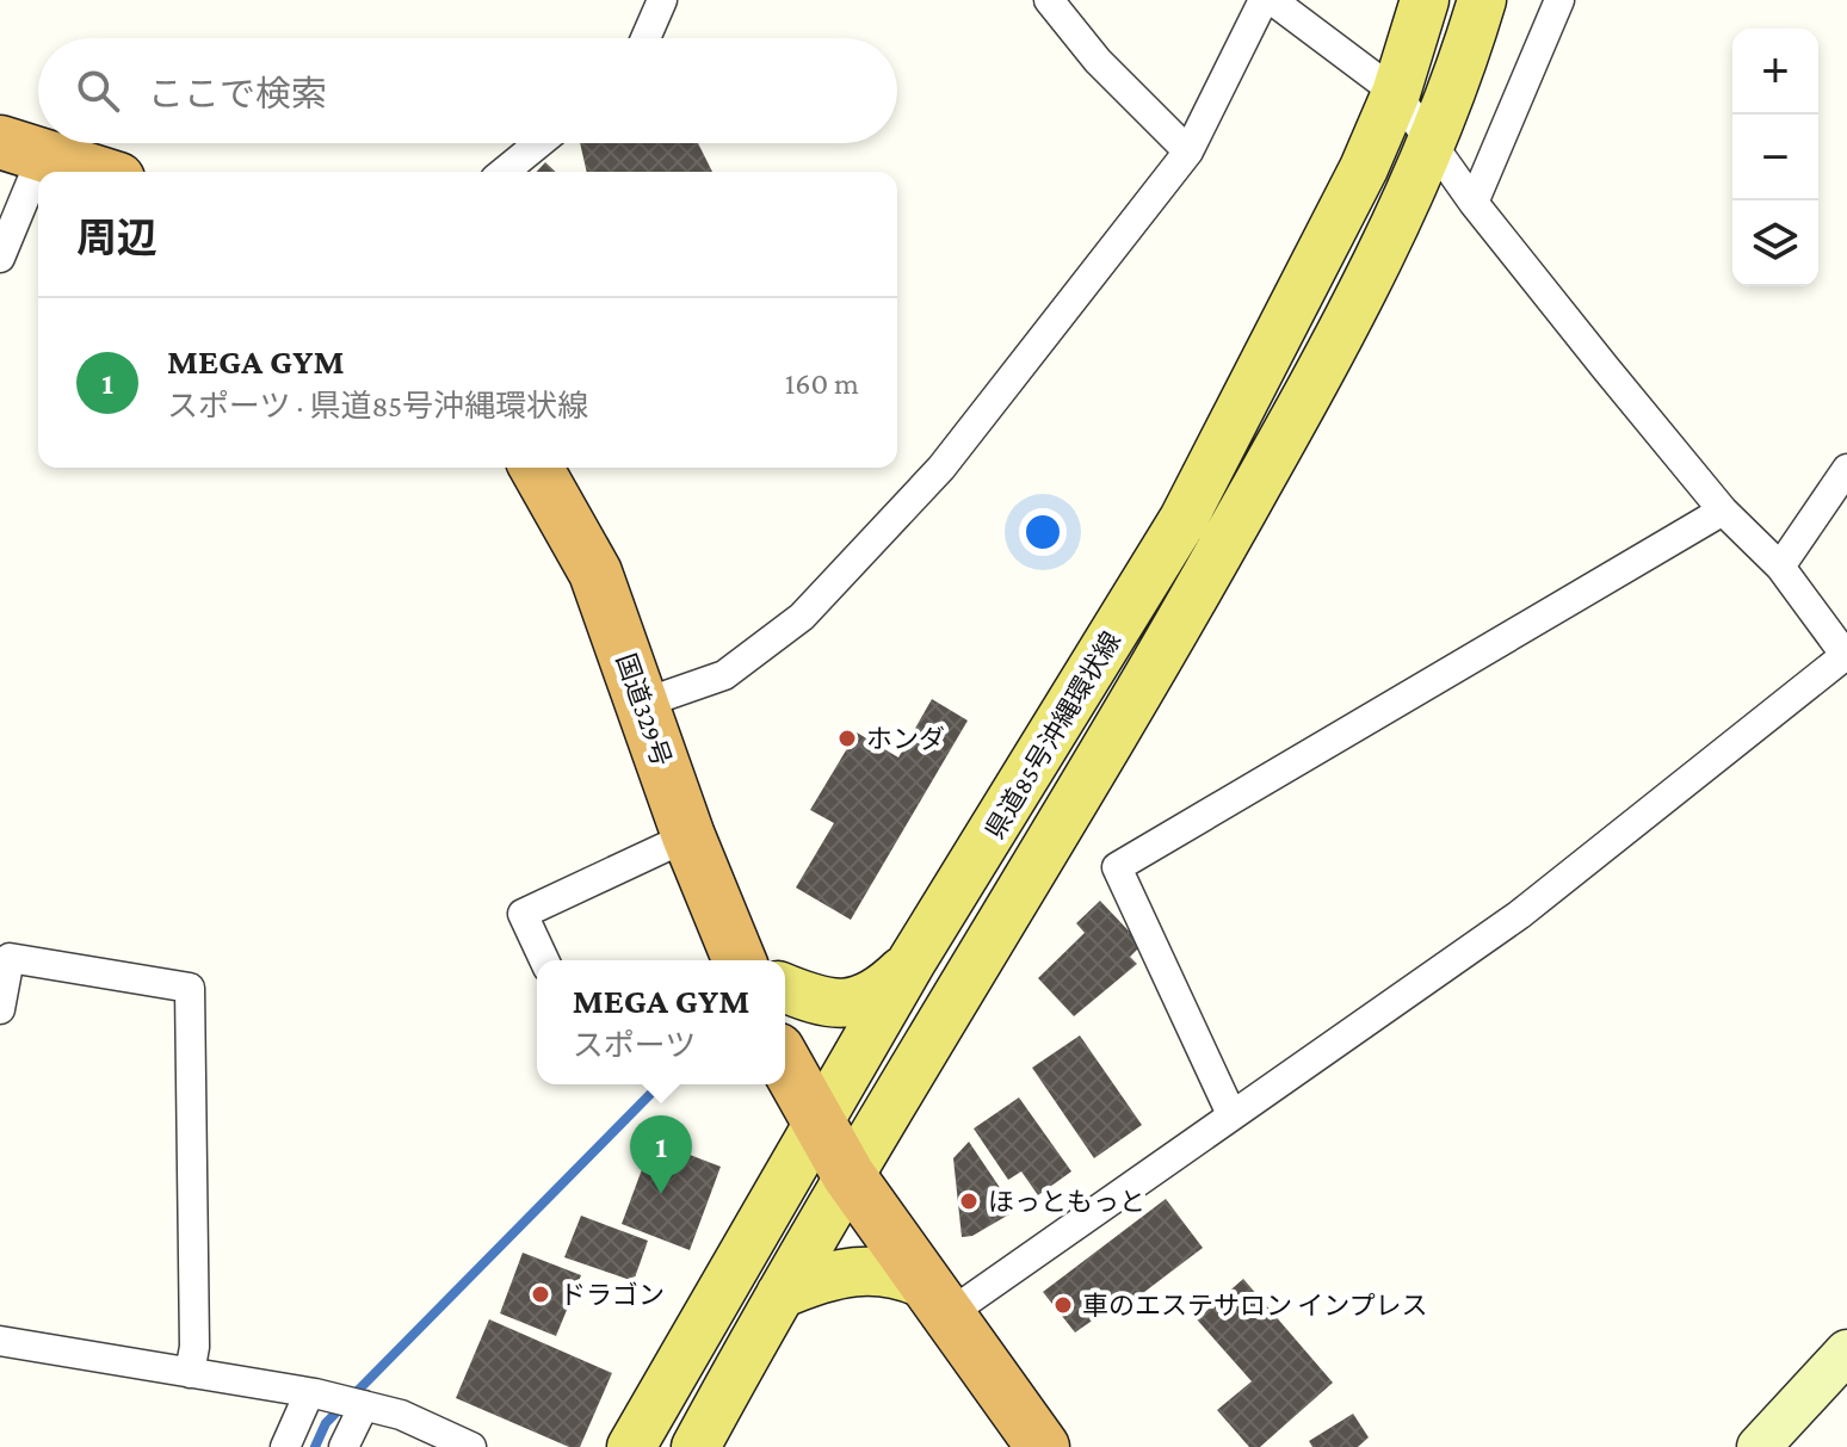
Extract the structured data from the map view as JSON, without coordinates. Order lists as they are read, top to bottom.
{
  "streets": {
    "highway": ["国道329号"],
    "main road": ["県道85号沖縄環状線"]
  },
  "places": [
    "ホンダ",
    "ほっともっと",
    "ドラゴン",
    "車のエステサロン インプレス"
  ],
  "page": {
    "map_buttons": ["+", "−"],
    "search": "ここで検索",
    "heading": "周辺",
    "list": [
      {
        "mark": "1",
        "name": "MEGA GYM",
        "note": "スポーツ · 県道85号沖縄環状線",
        "value": "160 m"
      }
    ],
    "popup": ["MEGA GYM", "スポーツ"],
    "pins": "1"
  }
}
